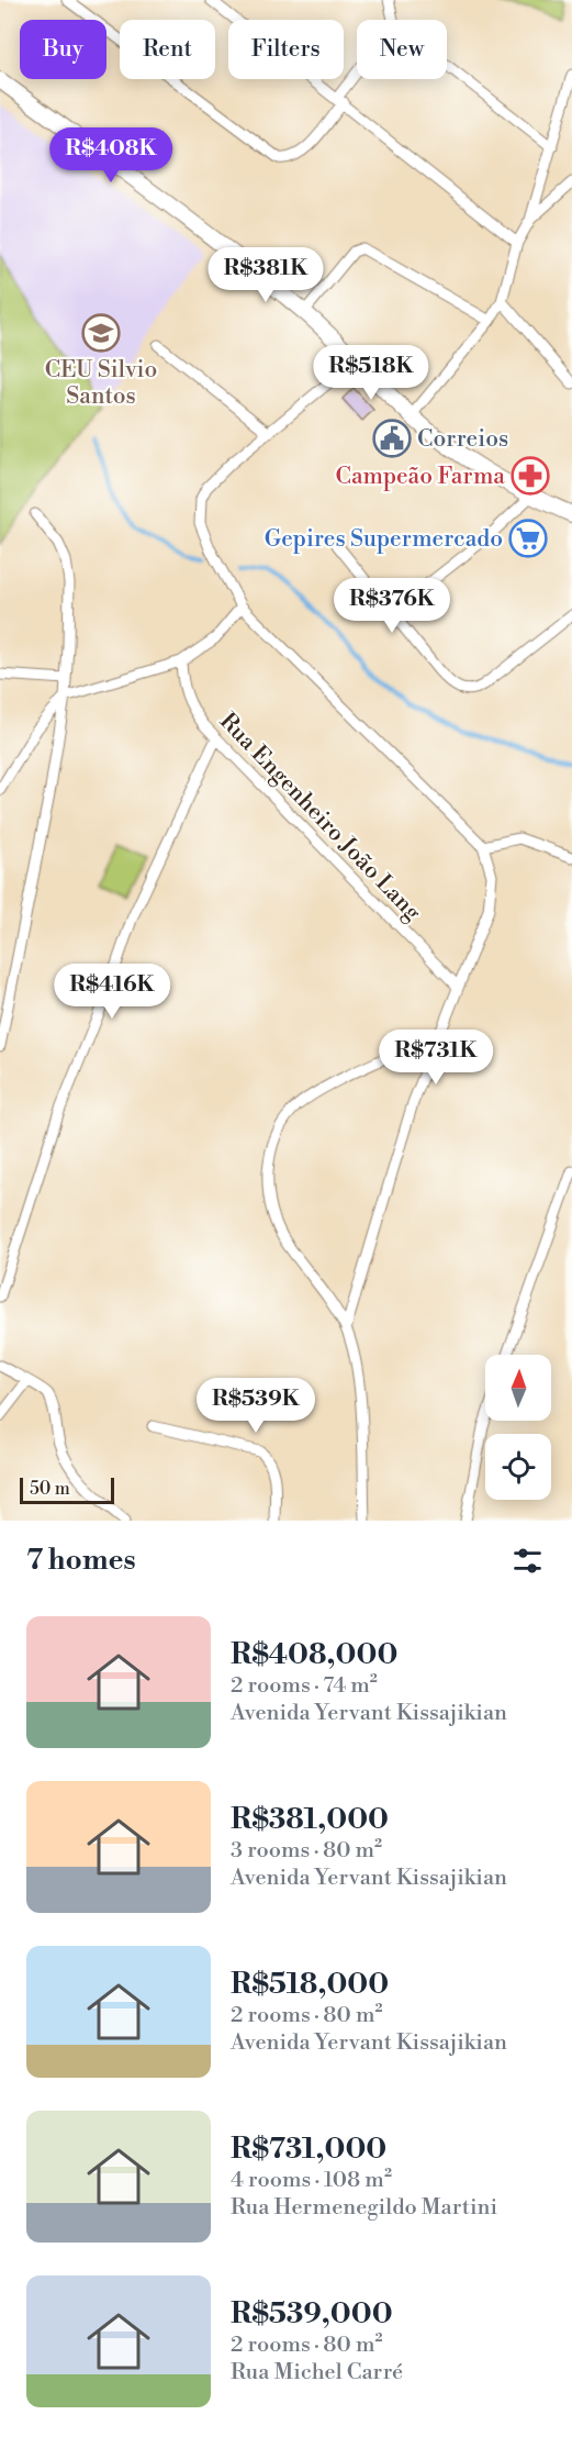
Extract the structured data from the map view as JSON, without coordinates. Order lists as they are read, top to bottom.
{
  "streets": {
    "street": ["Rua Engenheiro João Lang"]
  },
  "places": {
    "school or university": ["CEU Silvio Santos"],
    "public building": ["Correios"],
    "pharmacy": ["Campeão Farma"],
    "supermarket": ["Gepires Supermercado"]
  },
  "scale_bar": "50 m",
  "north": "top",
  "page": {
    "chip": [
      "Buy",
      "Rent",
      "Filters",
      "New"
    ],
    "price": [
      "R$408K",
      "R$381K",
      "R$518K",
      "R$376K",
      "R$416K",
      "R$731K",
      "R$539K"
    ],
    "scale": "50 m",
    "heading": "7 homes",
    "list": [
      {
        "name": "R$408,000",
        "note": "2 rooms · 74 m² · Avenida Yervant Kissajikian"
      },
      {
        "name": "R$381,000",
        "note": "3 rooms · 80 m² · Avenida Yervant Kissajikian"
      },
      {
        "name": "R$518,000",
        "note": "2 rooms · 80 m² · Avenida Yervant Kissajikian"
      },
      {
        "name": "R$731,000",
        "note": "4 rooms · 108 m² · Rua Hermenegildo Martini"
      },
      {
        "name": "R$539,000",
        "note": "2 rooms · 80 m² · Rua Michel Carré"
      }
    ]
  }
}
